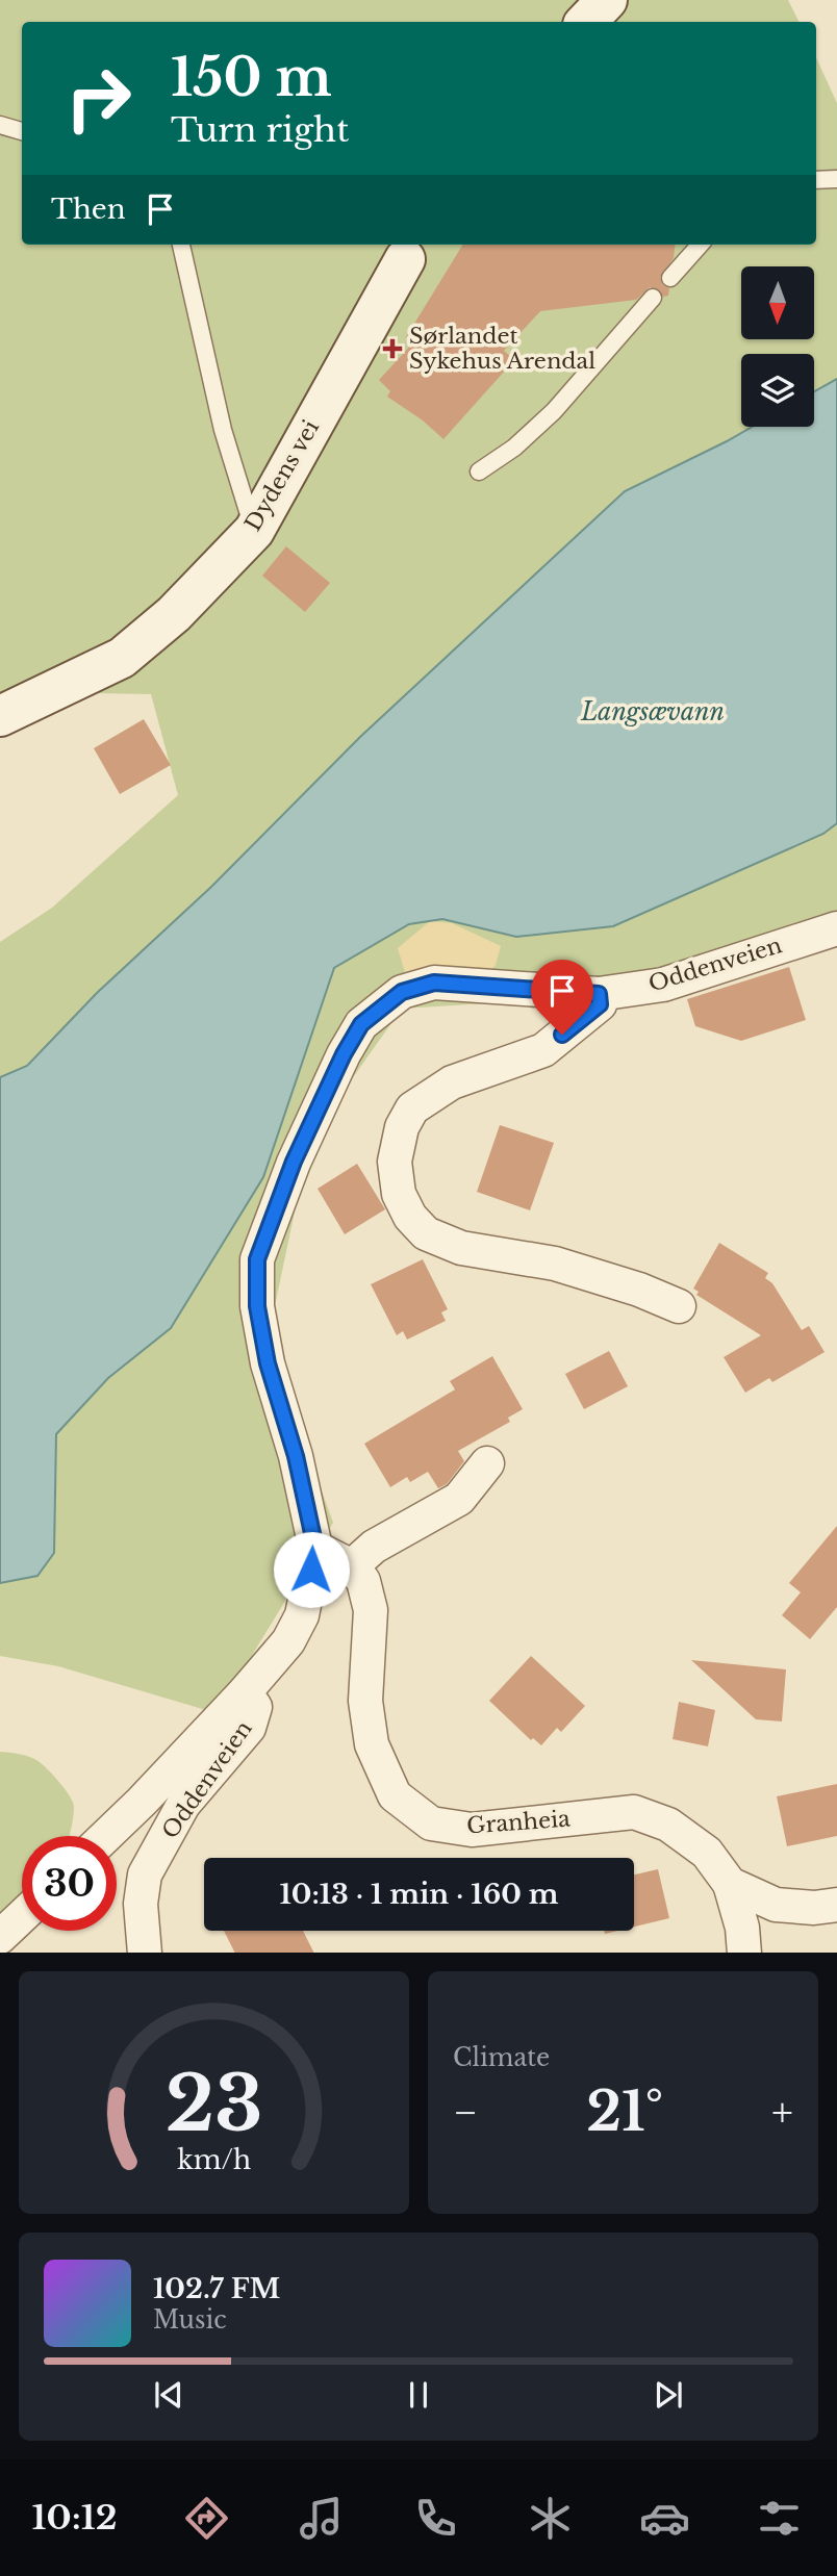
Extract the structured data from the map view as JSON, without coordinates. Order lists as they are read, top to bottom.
{
  "streets": {
    "street": ["Dydens vei", "Oddenveien", "Granheia"]
  },
  "water": ["Langsævann"],
  "places": {
    "health": ["Sørlandet Sykehus Arendal"]
  },
  "north": "bottom",
  "page": {
    "turn": ["150 m", "Turn right"],
    "then": "Then",
    "limit": "30",
    "trip": "10:13 · 1 min · 160 m",
    "tile": "Climate",
    "heat": ["−", "21°", "+"],
    "song": ["102.7 FM", "Music"],
    "tabs": "10:12",
    "gauge": ["23", "km/h"]
  }
}
